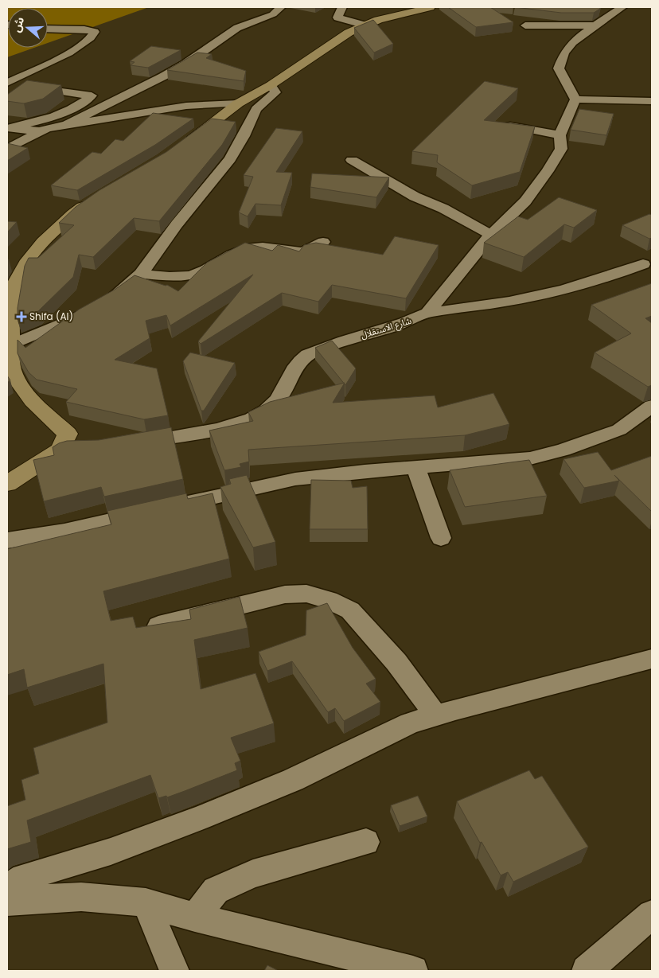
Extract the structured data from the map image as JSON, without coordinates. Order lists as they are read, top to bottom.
{
  "streets": {
    "street": ["شارع الاستقلال"]
  },
  "places": {
    "health": ["Shifa (Al)"]
  },
  "north": "left"
}
